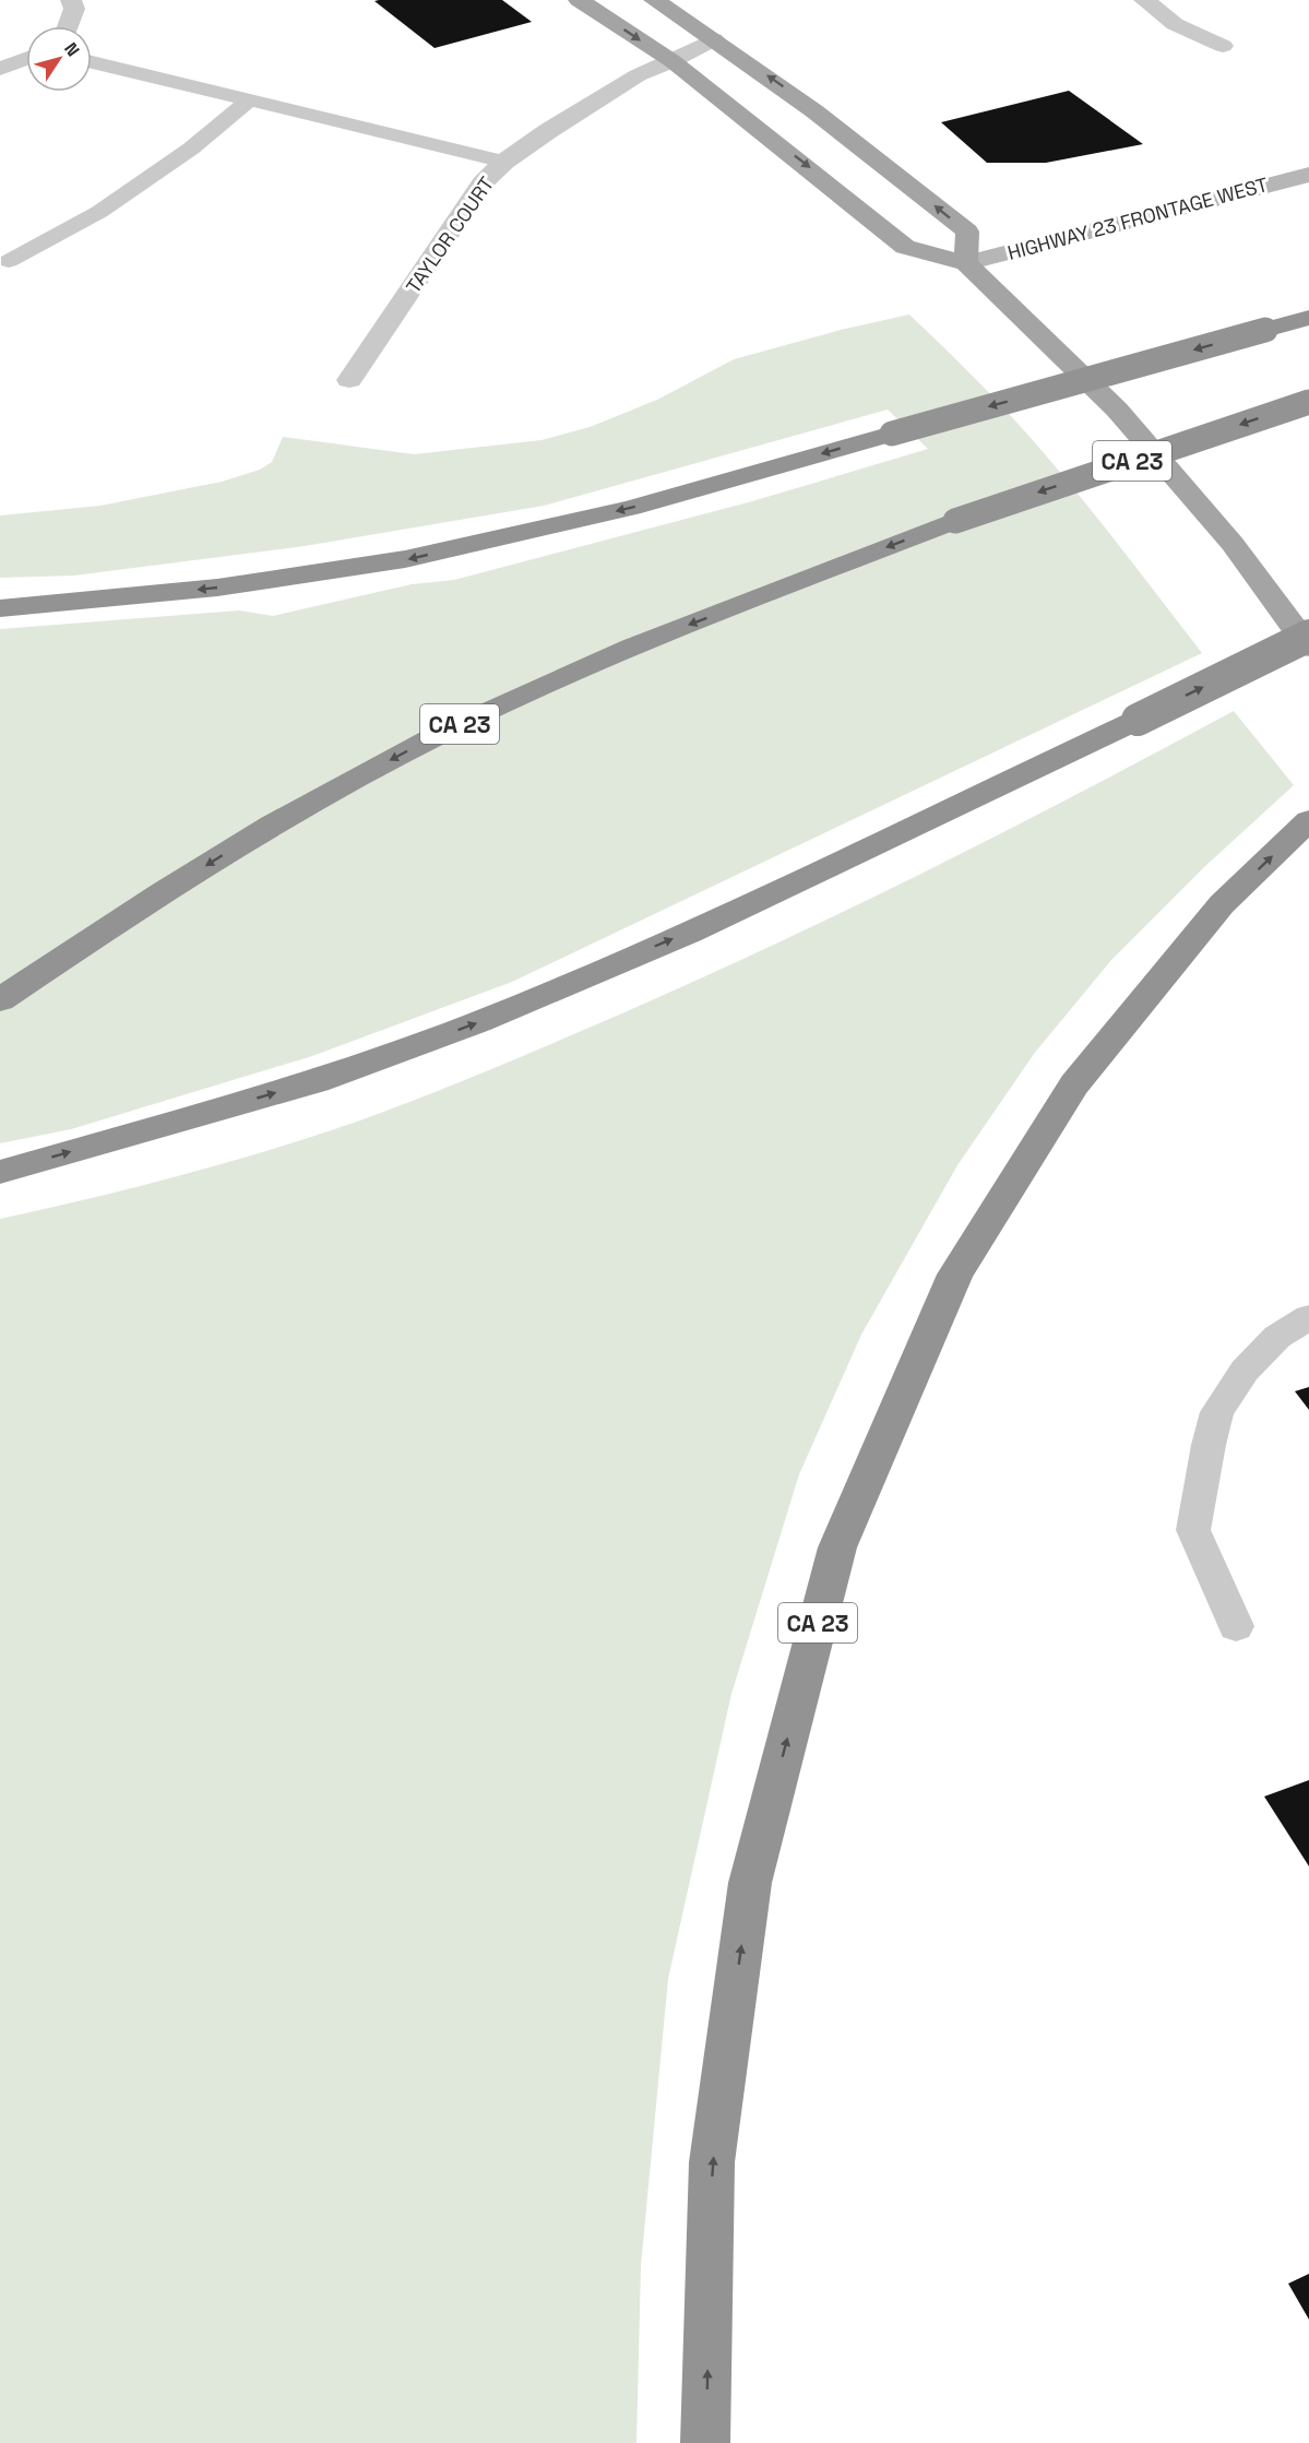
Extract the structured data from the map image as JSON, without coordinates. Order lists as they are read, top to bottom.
{
  "streets": {
    "highway": ["CA 23"],
    "main road": ["HIGHWAY 23 FRONTAGE WEST"],
    "street": ["TAYLOR COURT"]
  },
  "north": "top right"
}
